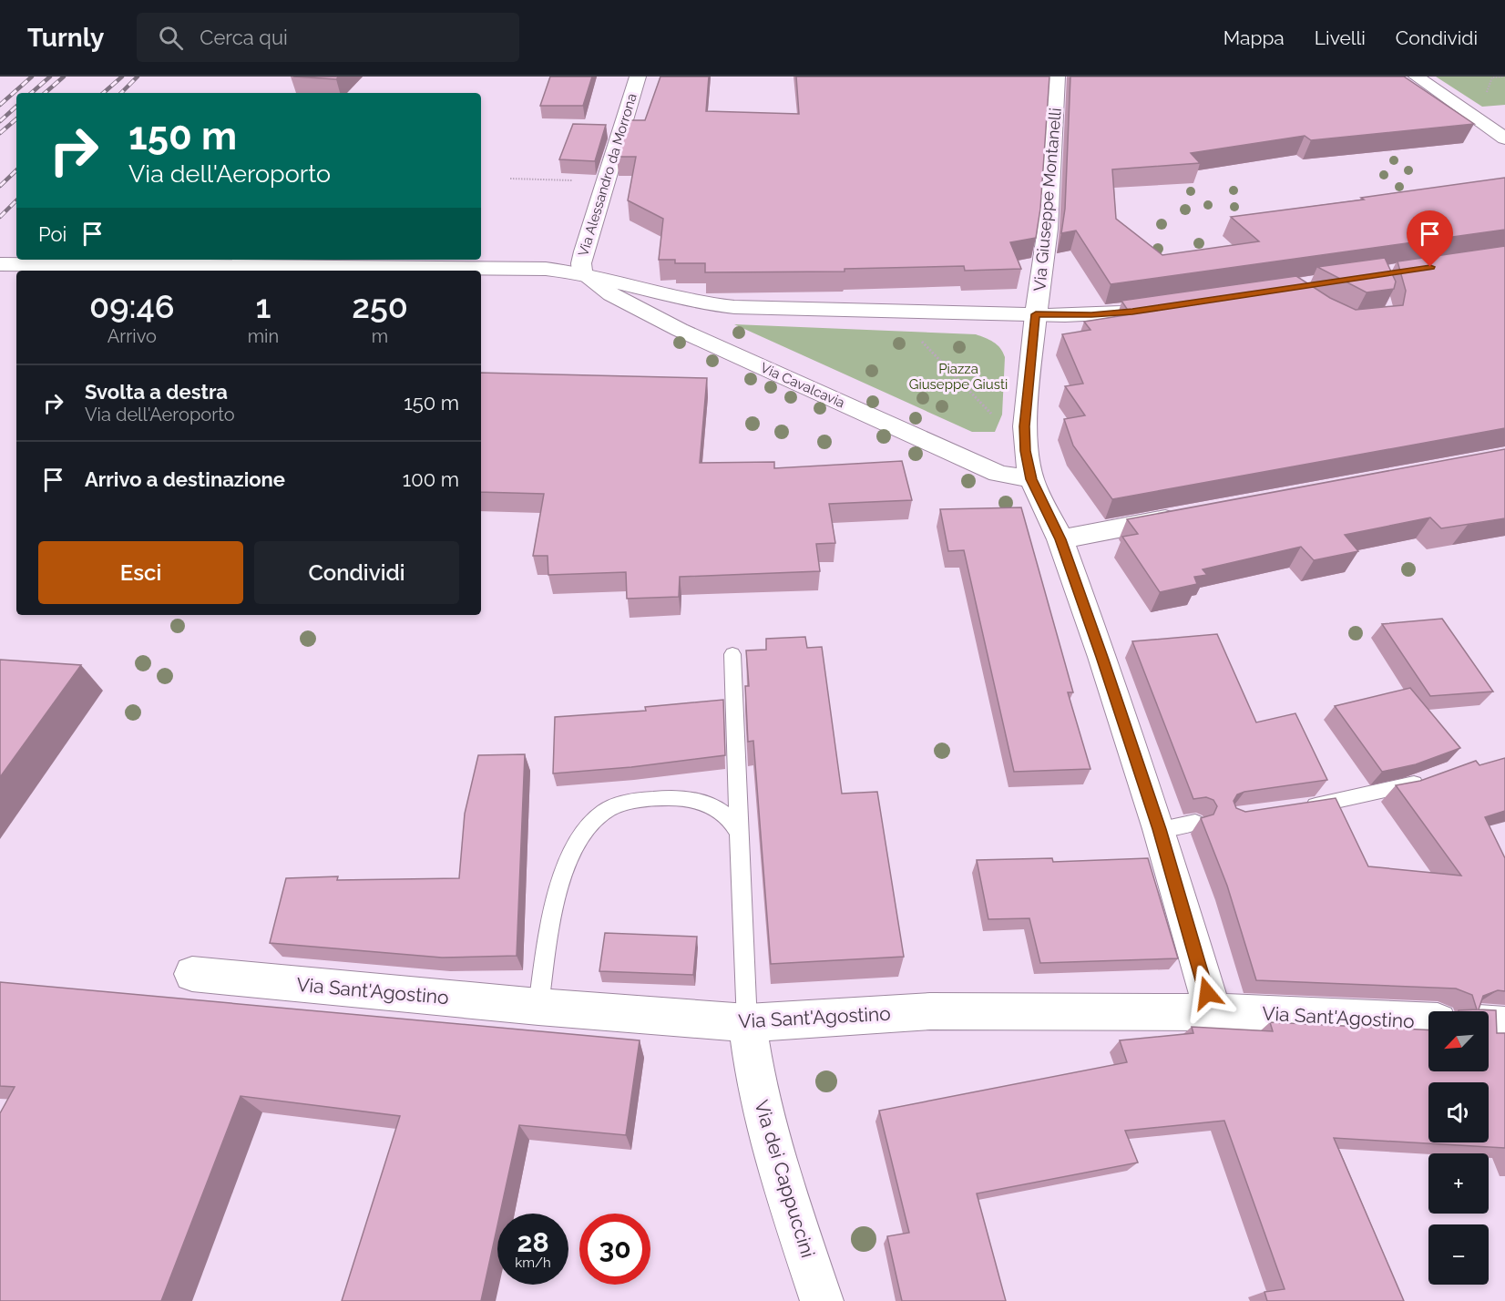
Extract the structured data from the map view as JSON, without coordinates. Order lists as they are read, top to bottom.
{
  "streets": {
    "street": [
      "Via Alessandro da Morrona",
      "Via Giuseppe Montanelli",
      "Via Cavalcavia",
      "Via Sant'Agostino",
      "Via dei Cappuccini"
    ]
  },
  "crossings": [
    ["Via Alessandro da Morrona", "Via Cavalcavia"],
    ["Via Giuseppe Montanelli", "Via Cavalcavia"],
    ["Via Giuseppe Montanelli", "Via Sant'Agostino"],
    ["Via Sant'Agostino", "Via dei Cappuccini"]
  ],
  "parks": ["Piazza Giuseppe Giusti"],
  "north": "bottom left",
  "page": {
    "header": "Turnly",
    "search": "Cerca qui",
    "nav": ["Mappa", "Livelli", "Condividi"],
    "turn": ["150 m", "Via dell'Aeroporto"],
    "then": "Poi",
    "eta": [
      "09:46",
      "Arrivo",
      "1",
      "min",
      "250",
      "m"
    ],
    "list": [
      {
        "name": "Svolta a destra",
        "note": "Via dell'Aeroporto",
        "value": "150 m"
      },
      {
        "name": "Arrivo a destinazione",
        "value": "100 m"
      }
    ],
    "buttons": ["Esci", "Condividi"],
    "map_buttons": ["+", "−"],
    "speed": "28 km/h",
    "limit": "30"
  }
}
